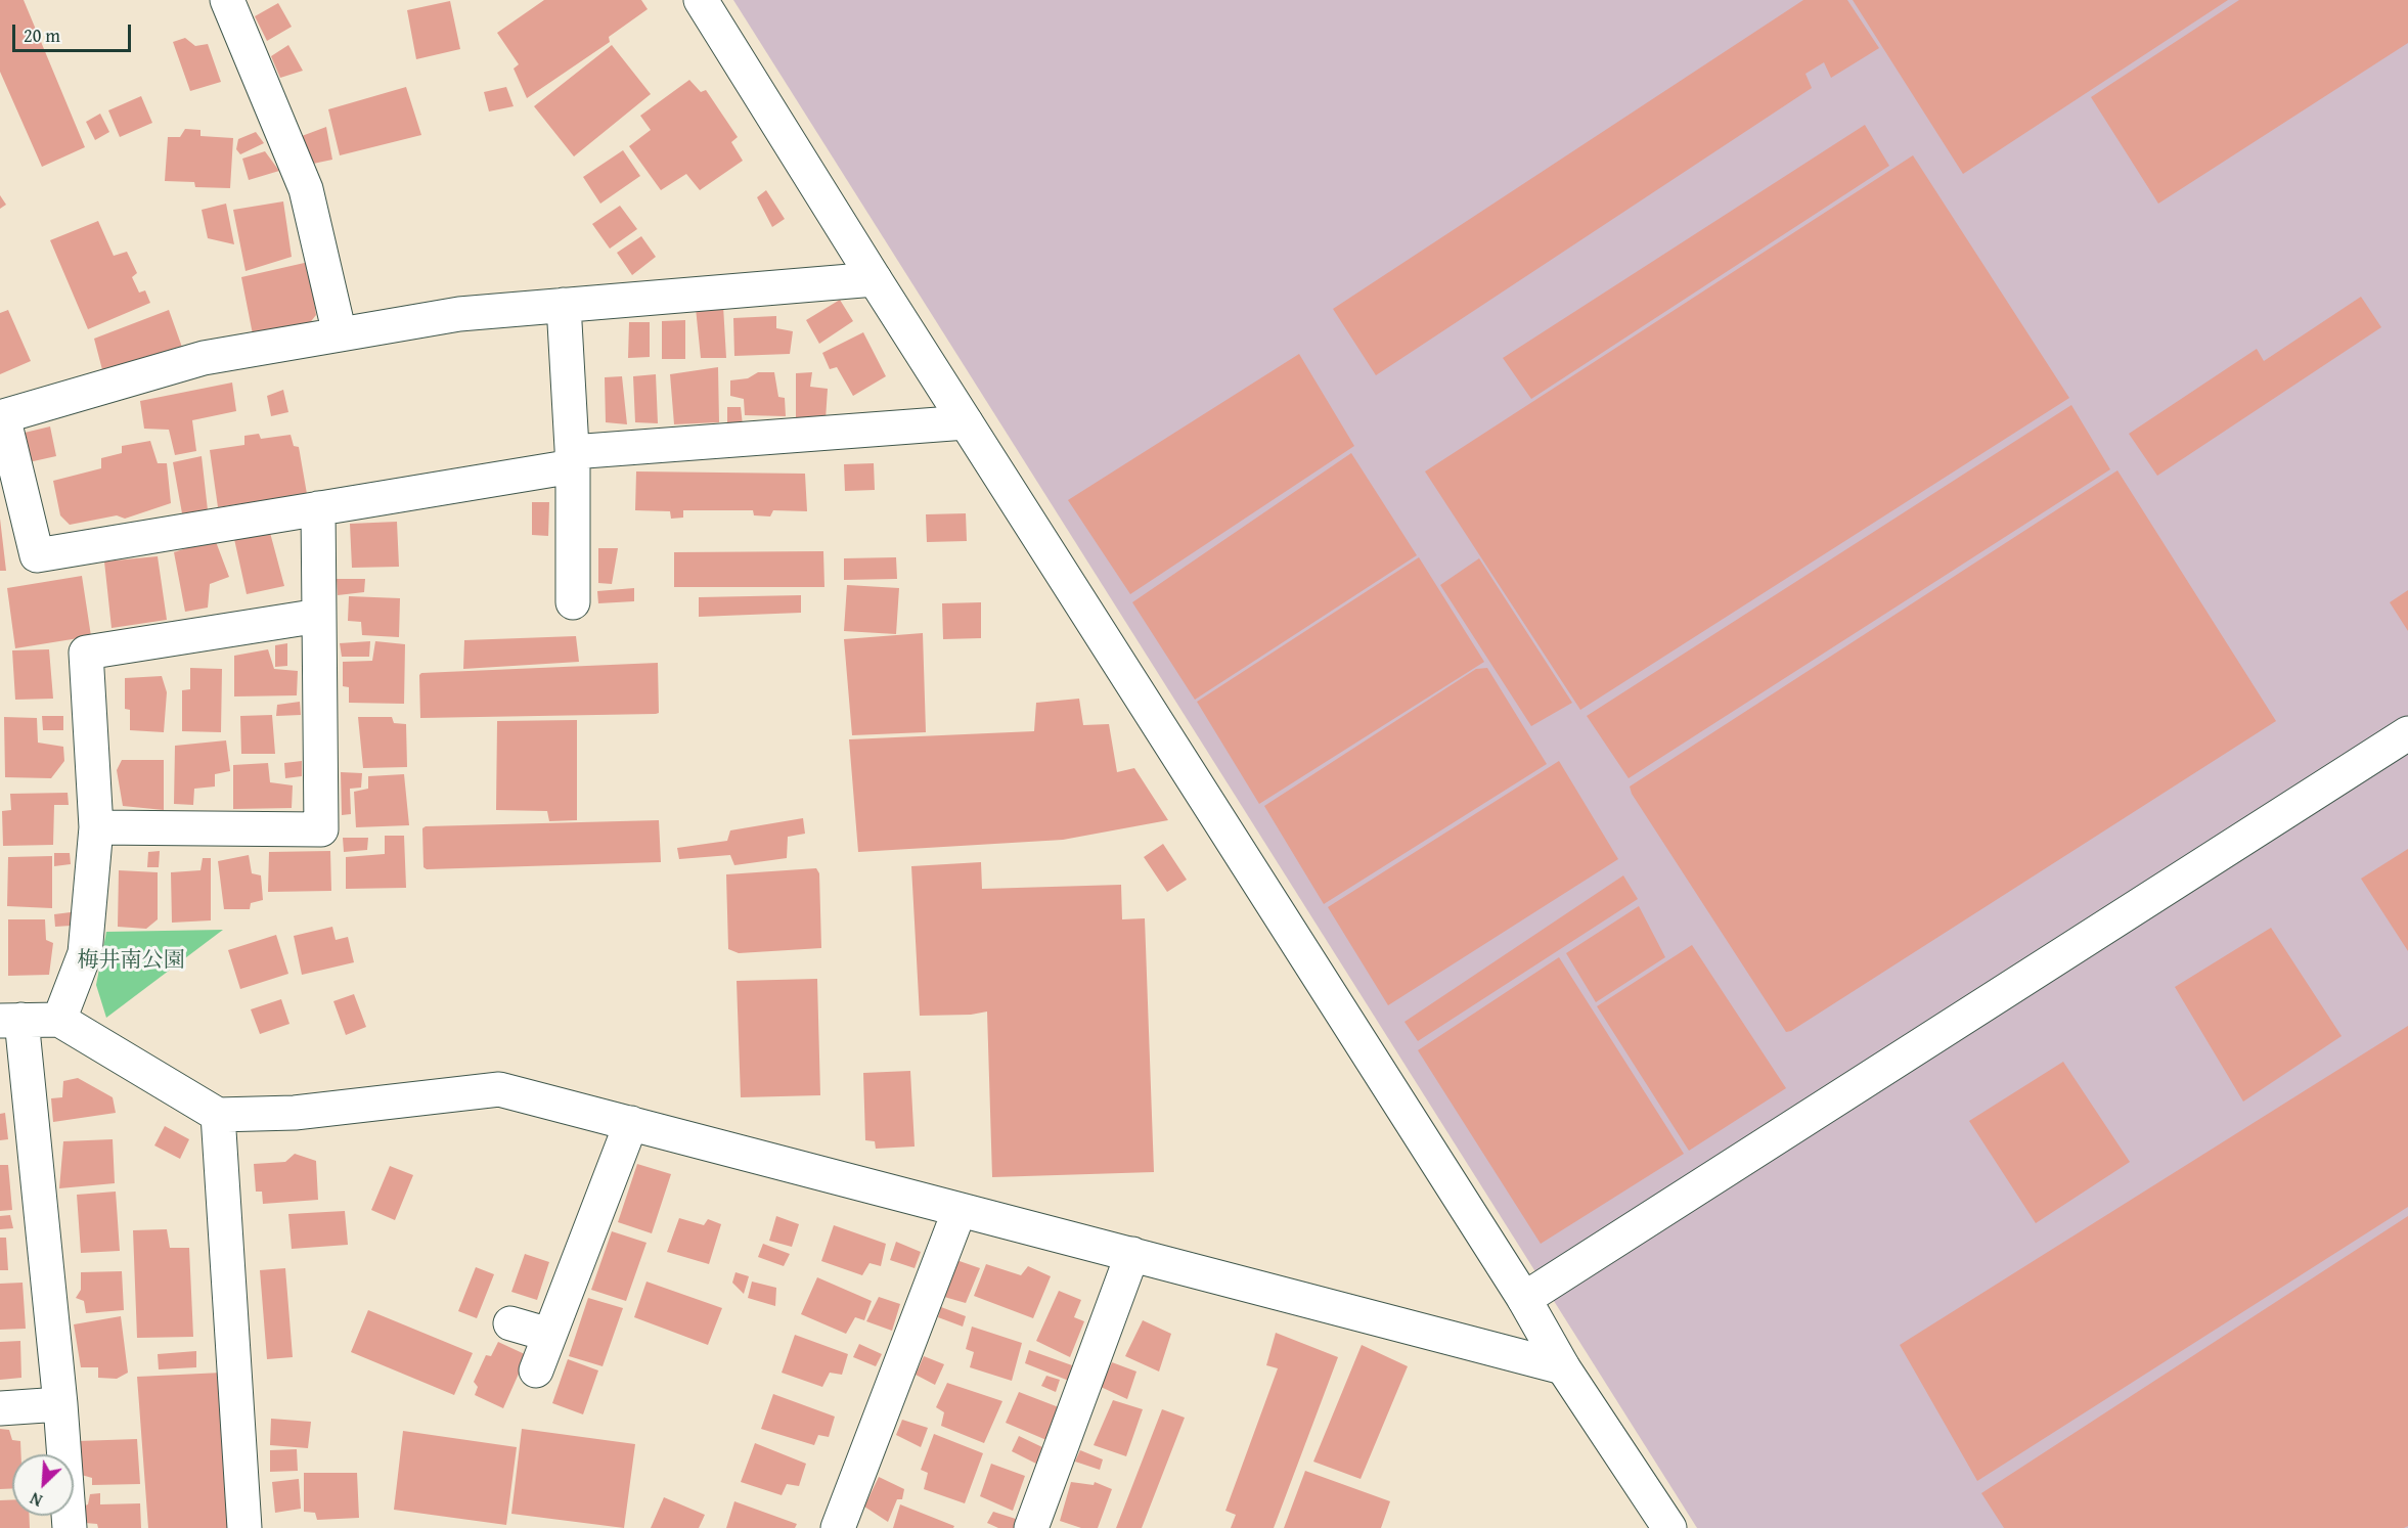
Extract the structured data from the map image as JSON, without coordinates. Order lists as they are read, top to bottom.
{
  "parks": ["梅井南公園"],
  "scale_bar": "20 m",
  "north": "bottom left"
}
